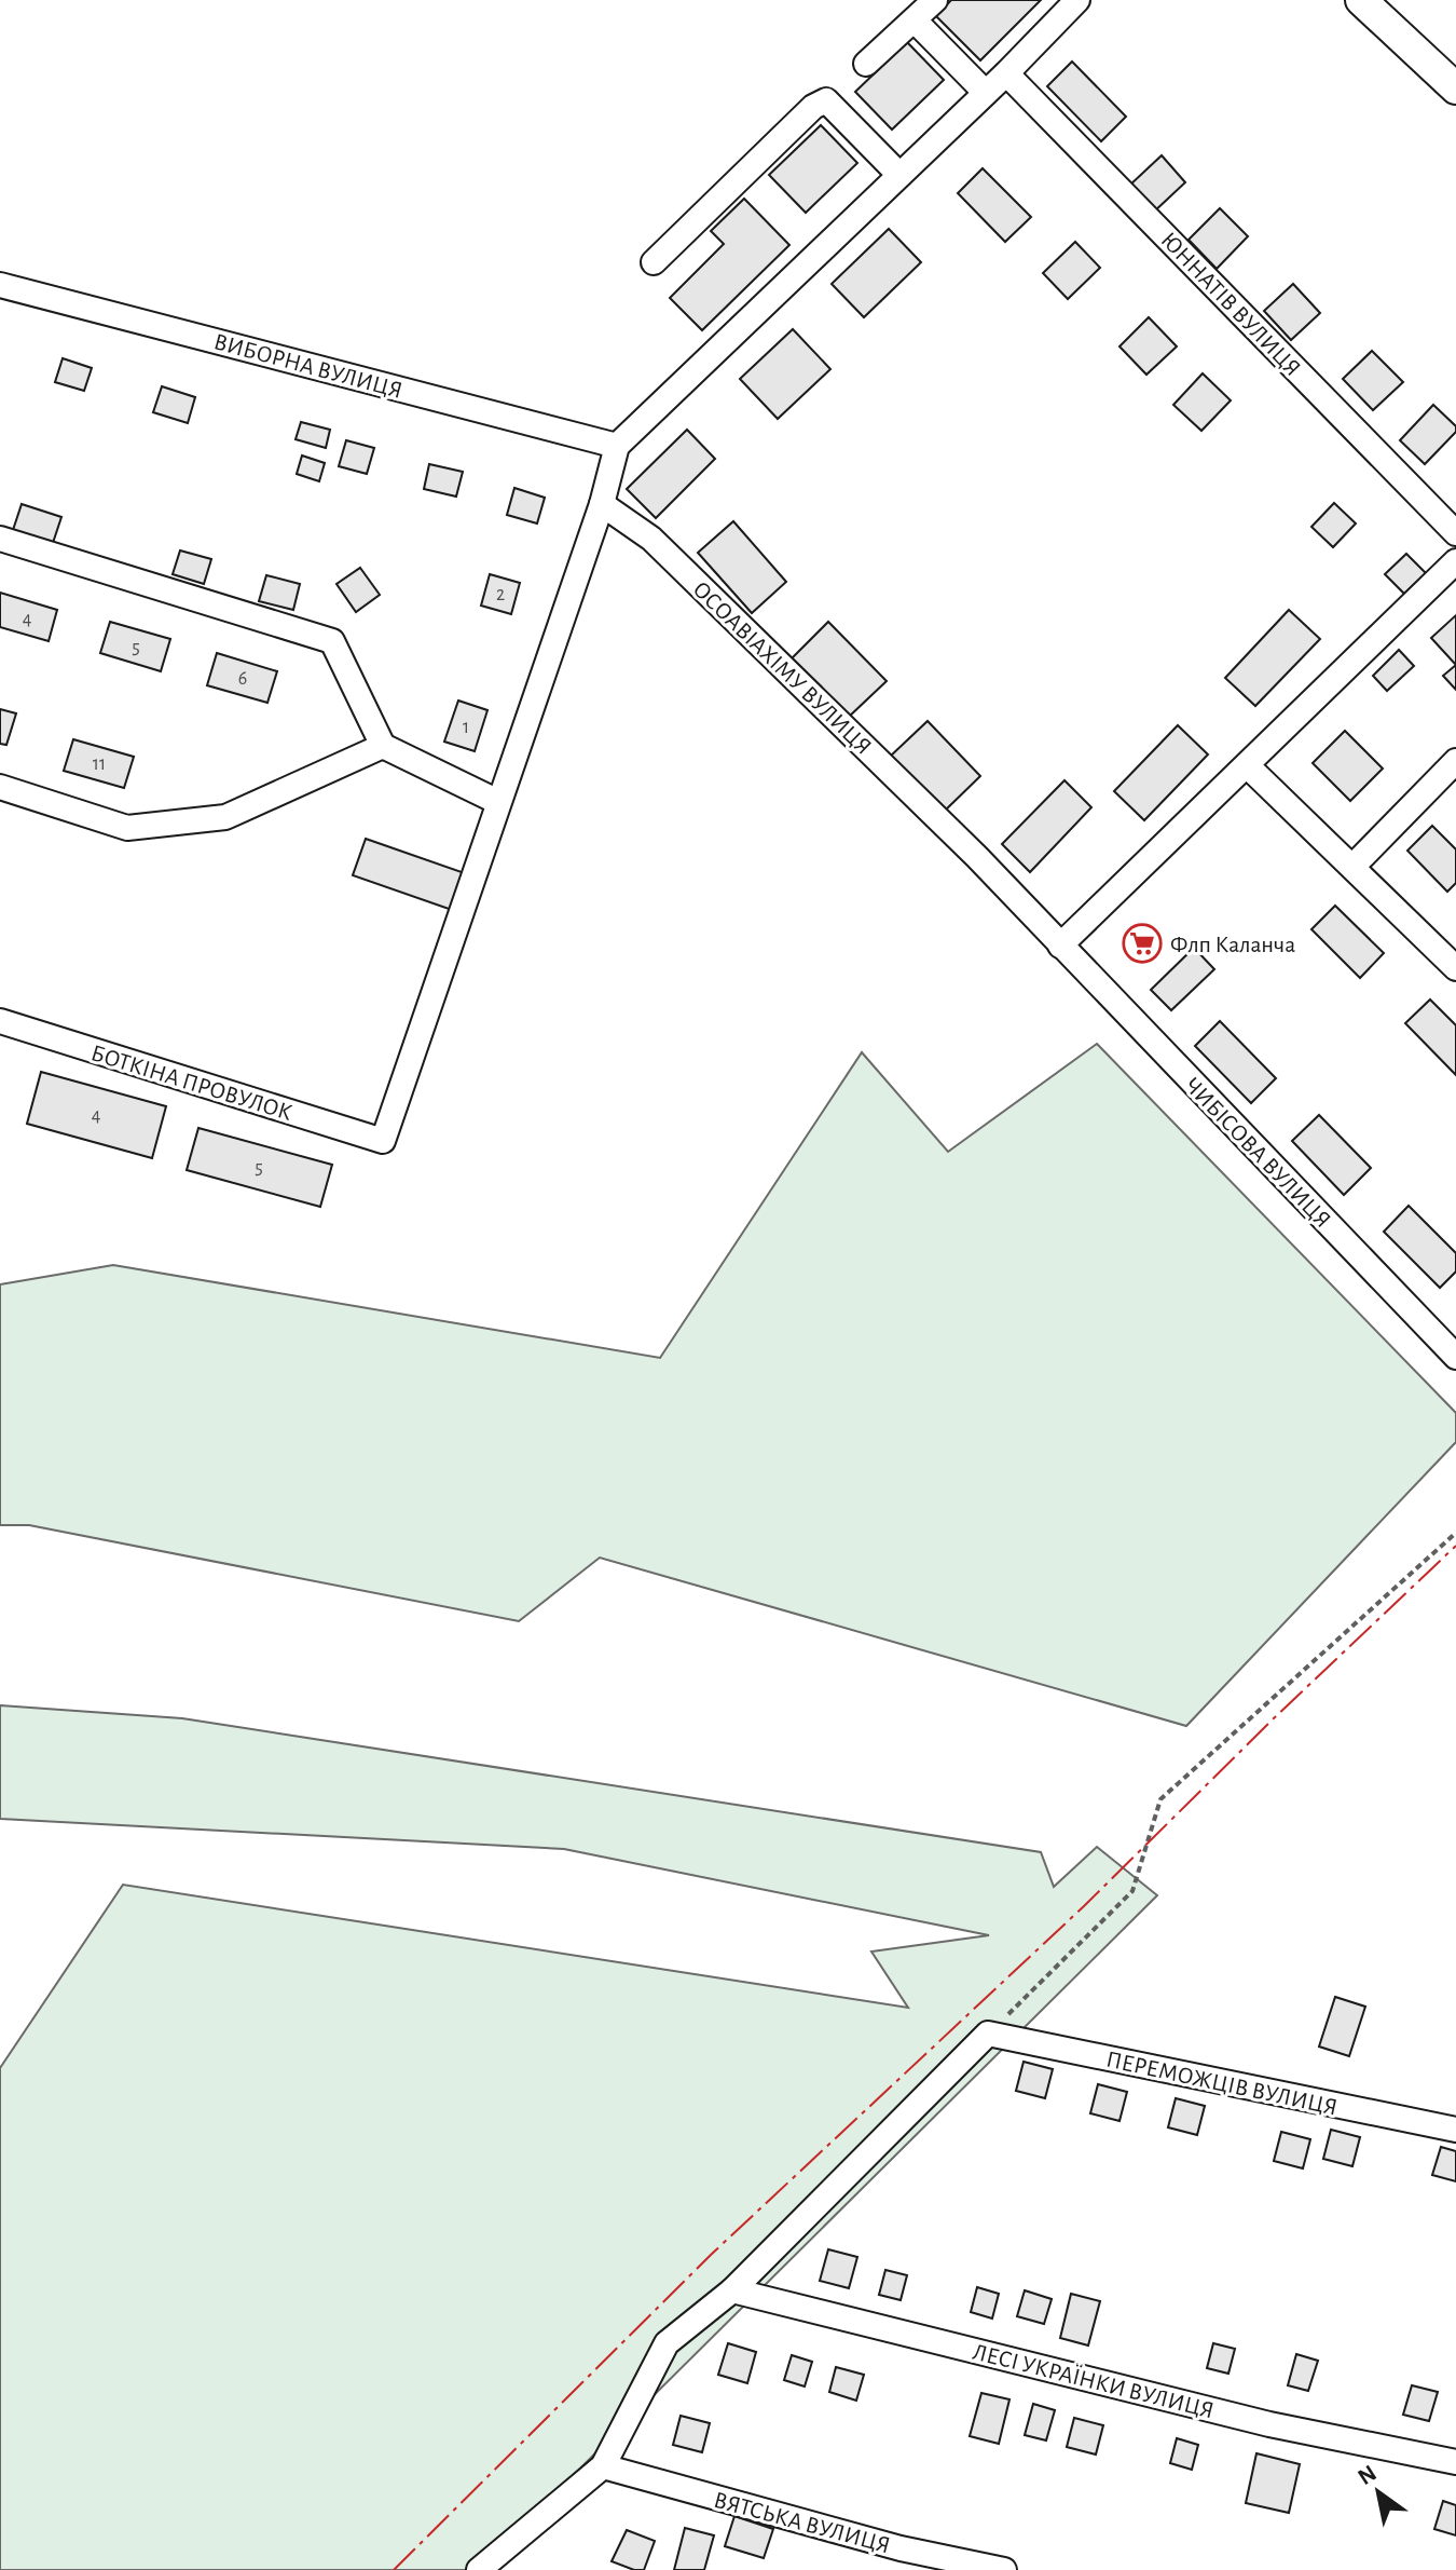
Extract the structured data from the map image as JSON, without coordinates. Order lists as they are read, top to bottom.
{
  "streets": {
    "street": [
      "ЮННАТІВ ВУЛИЦЯ",
      "ВИБОРНА ВУЛИЦЯ",
      "ОСОАВІАХІМУ ВУЛИЦЯ",
      "БОТКІНА ПРОВУЛОК",
      "ЧИБІСОВА ВУЛИЦЯ",
      "ПЕРЕМОЖЦІВ ВУЛИЦЯ",
      "ЛЕСІ УКРАЇНКИ ВУЛИЦЯ",
      "ВЯТСЬКА ВУЛИЦЯ"
    ]
  },
  "crossings": [
    ["ОСОАВІАХІМУ ВУЛИЦЯ", "ЧИБІСОВА ВУЛИЦЯ"]
  ],
  "places": {
    "supermarket": ["Флп Каланча"]
  },
  "house_numbers": [
    "2",
    "4",
    "5",
    "6",
    "1",
    "11",
    "4",
    "5"
  ],
  "north": "top left"
}
